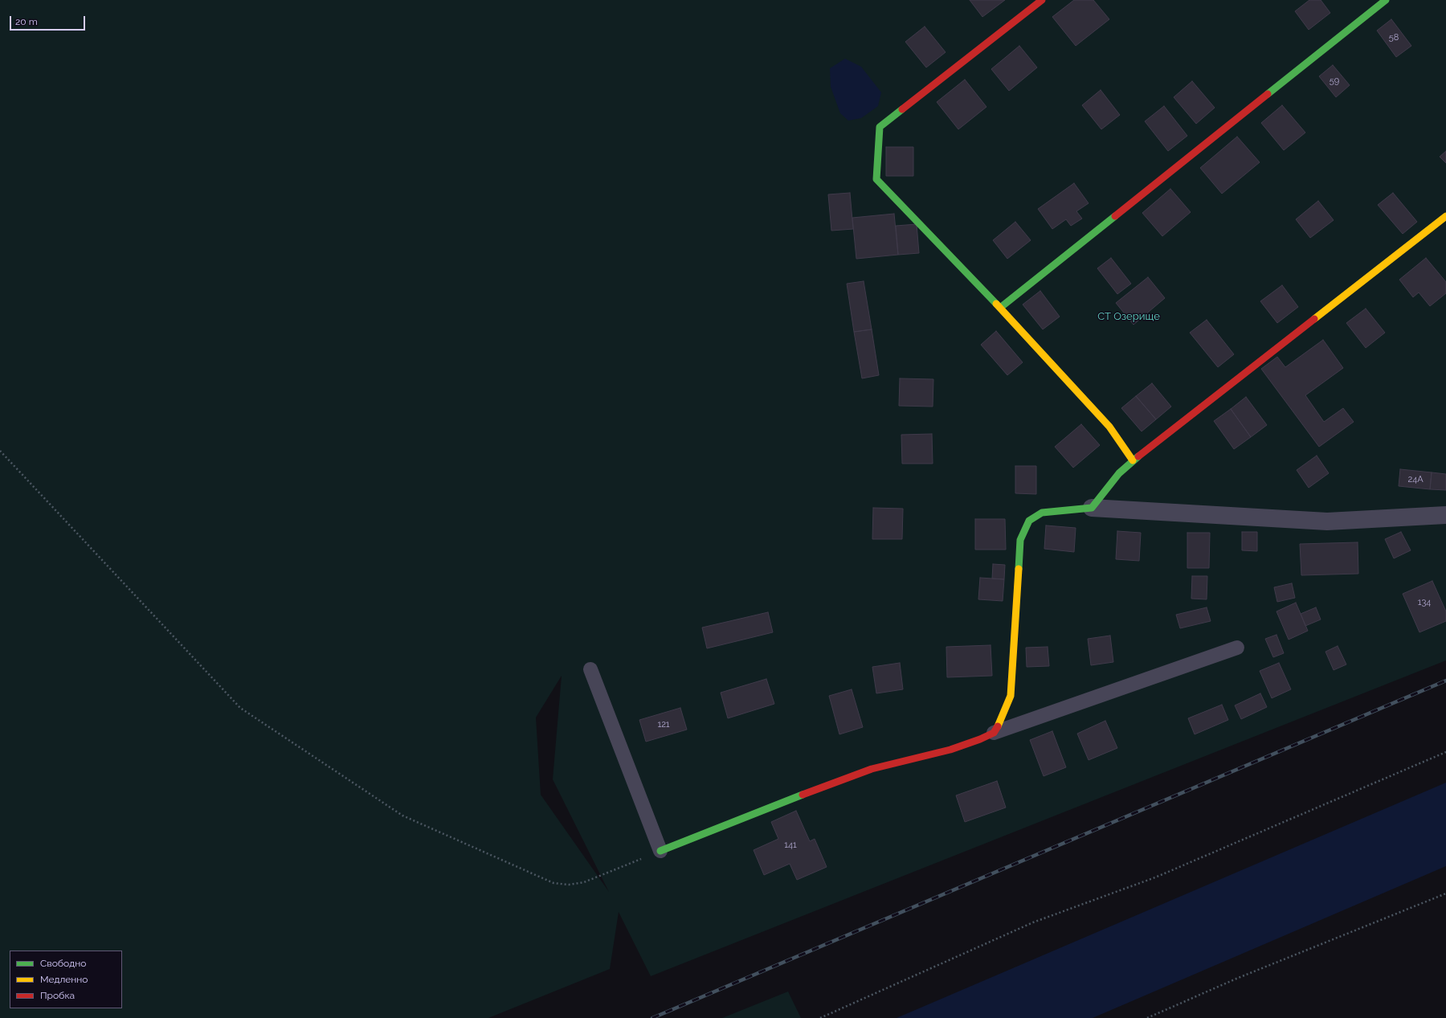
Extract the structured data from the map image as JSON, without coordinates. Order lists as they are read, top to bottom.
{
  "parks": ["СТ Озерище"],
  "house_numbers": [
    "58",
    "59",
    "24А",
    "134",
    "121",
    "141"
  ],
  "legend": ["Свободно", "Медленно", "Пробка"],
  "scale_bar": "20 m"
}
